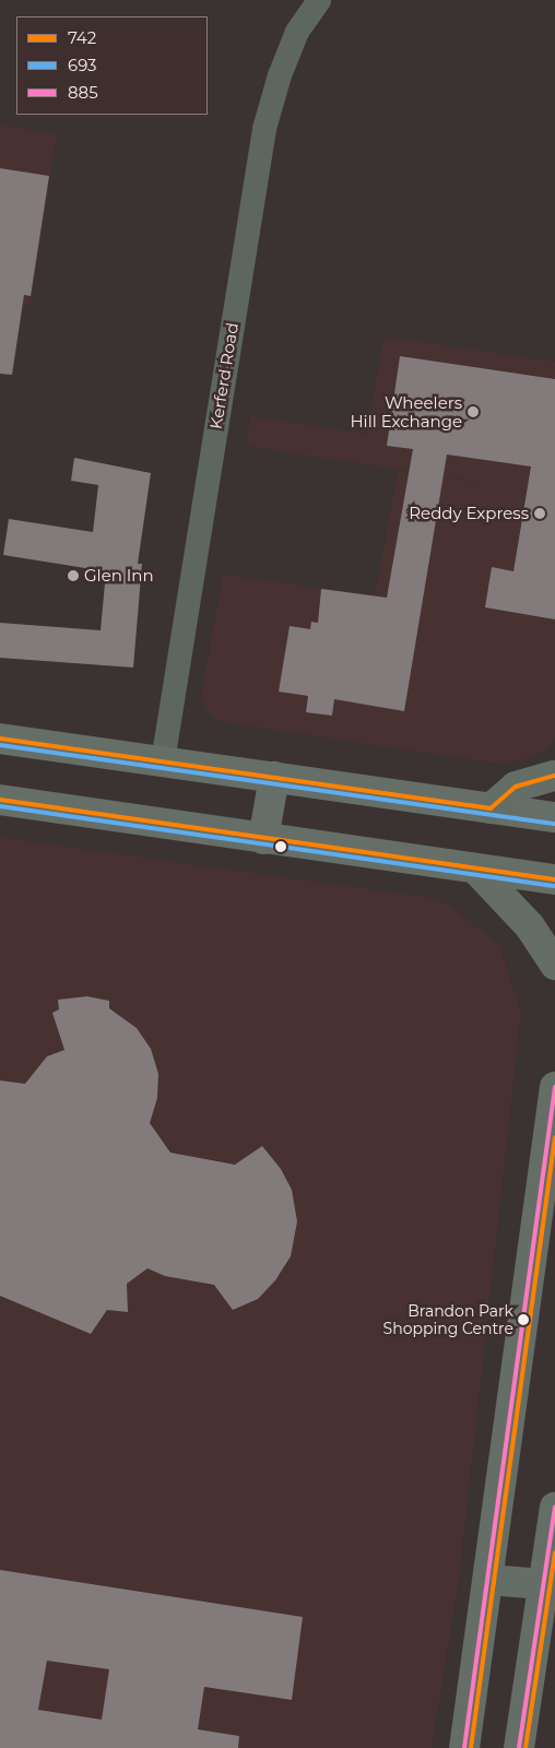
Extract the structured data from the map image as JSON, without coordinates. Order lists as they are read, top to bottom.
{
  "streets": {
    "street": ["Kerferd Road"]
  },
  "places": [
    "Wheelers Hill Exchange",
    "Reddy Express",
    "Glen Inn",
    "Brandon Park Shopping Centre"
  ],
  "lines": ["transit line 742", "transit line 693", "transit line 885"],
  "legend": ["742", "693", "885"]
}
